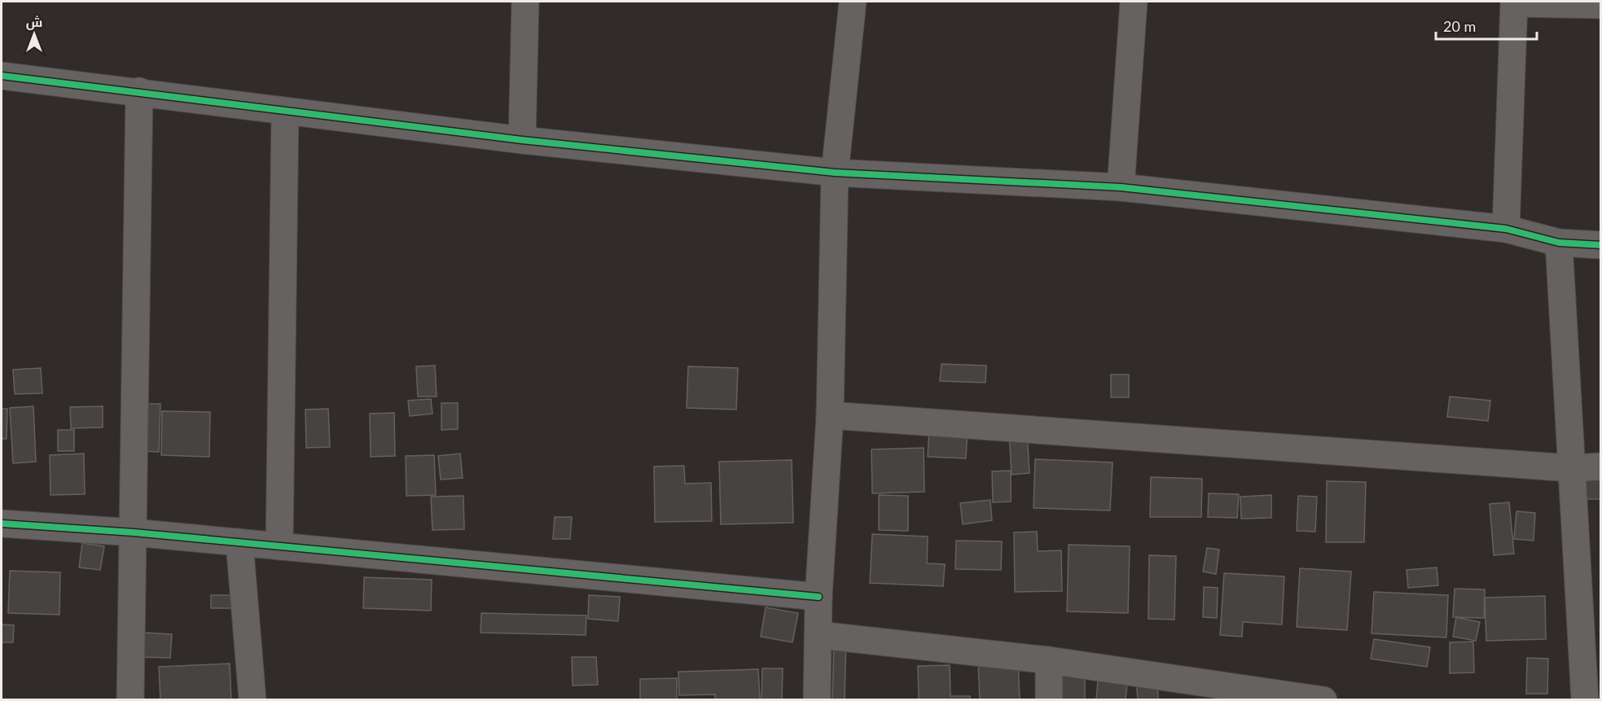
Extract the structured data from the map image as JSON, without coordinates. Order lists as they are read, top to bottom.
{
  "scale_bar": "20 m",
  "north": "top"
}
